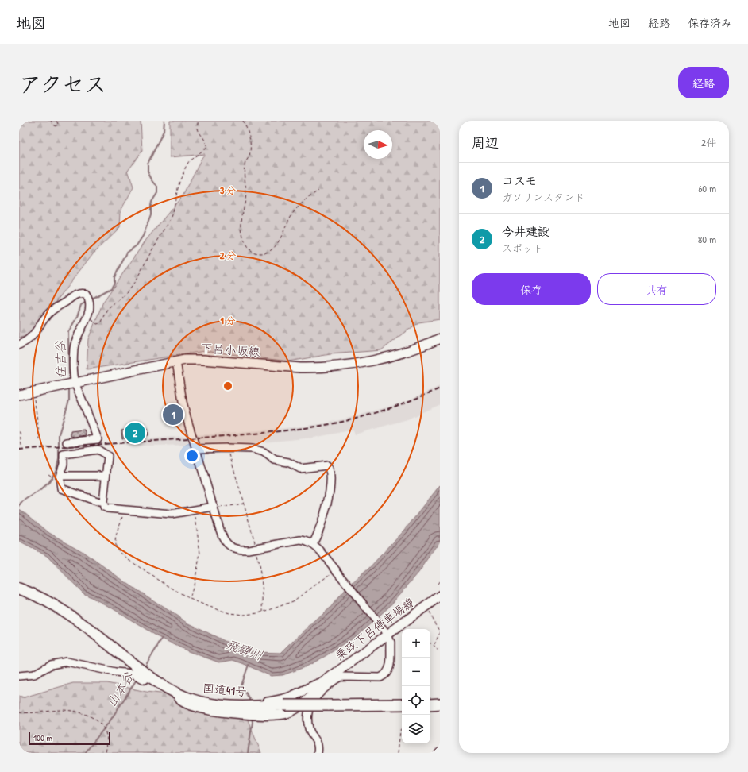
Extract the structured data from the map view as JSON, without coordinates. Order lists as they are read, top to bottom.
{
  "streets": {
    "highway": ["国道41号"],
    "main road": ["下呂小坂線", "乗政下呂停車場線"]
  },
  "water": ["住吉谷", "飛騨川", "山本谷"],
  "scale_bar": "100 m",
  "north": "right",
  "page": {
    "header": "地図",
    "nav": ["地図", "経路", "保存済み"],
    "title": "アクセス",
    "buttons": [
      "経路",
      ["保存", "共有"]
    ],
    "heading": ["周辺", "2件"],
    "list": [
      {
        "mark": "1",
        "name": "コスモ",
        "note": "ガソリンスタンド",
        "value": "60 m"
      },
      {
        "mark": "2",
        "name": "今井建設",
        "note": "スポット",
        "value": "80 m"
      }
    ],
    "pins": ["1", "2"],
    "map_buttons": ["+", "−"],
    "scale": "100 m"
  },
  "rings": ["3 分", "2 分", "1 分"]
}
